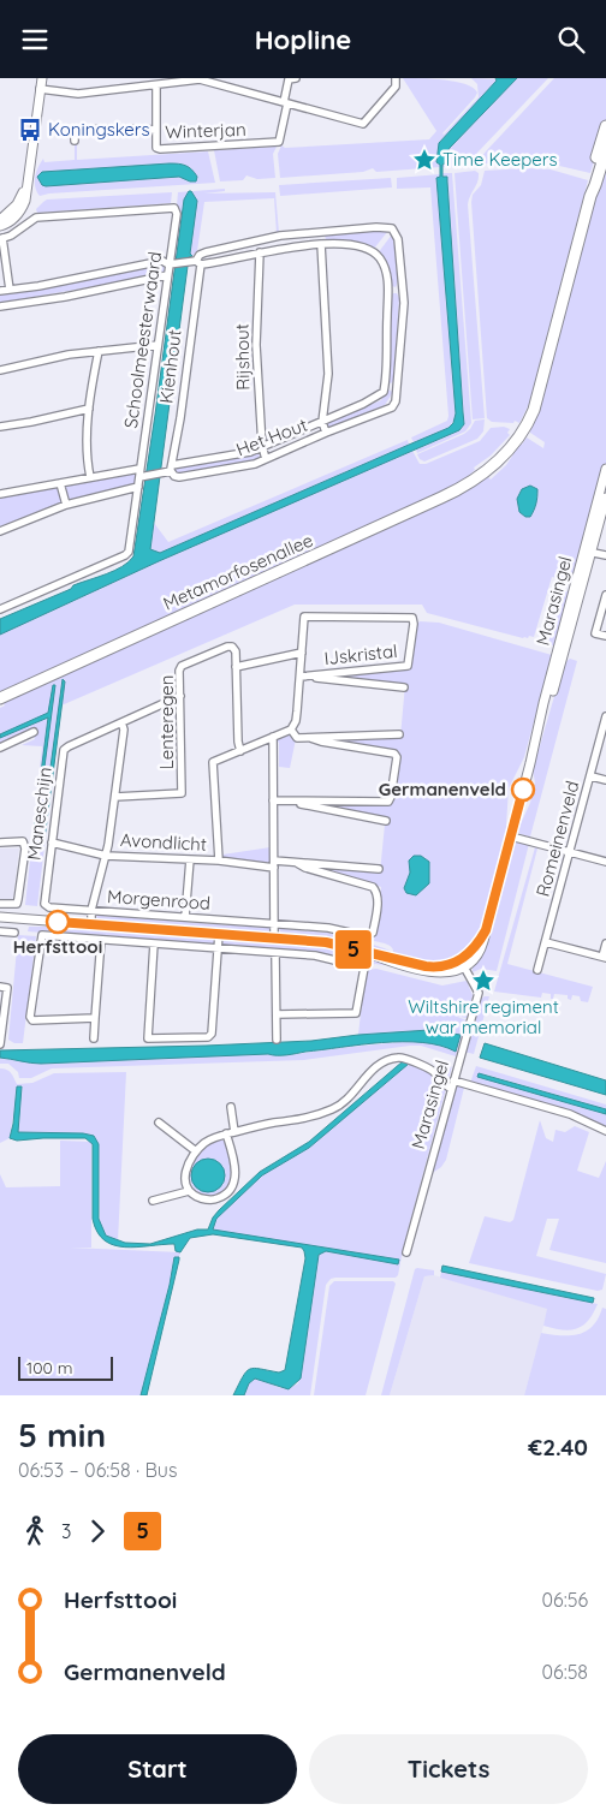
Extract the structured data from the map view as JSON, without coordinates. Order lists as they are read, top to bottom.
{
  "streets": {
    "main road": ["Metamorfosenallee"],
    "street": [
      "Winterjan",
      "Schoolmeesterwaard",
      "Rijshout",
      "Kienhout",
      "Het Hout",
      "Marasingel",
      "IJskristal",
      "Lenteregen",
      "Maneschijn",
      "Romeinenveld",
      "Avondlicht",
      "Morgenrood"
    ]
  },
  "crossings": [
    ["Schoolmeesterwaard", "Het Hout"],
    ["Rijshout", "Het Hout"],
    ["Kienhout", "Het Hout"],
    ["Lenteregen", "Maneschijn"],
    ["Maneschijn", "Avondlicht"],
    ["Maneschijn", "Morgenrood"],
    ["Avondlicht", "Morgenrood"]
  ],
  "places": {
    "bus stop": ["Koningskers"],
    "place": ["Time Keepers", "Wiltshire regiment war memorial"],
    "other": ["Germanenveld", "Herfsttooi"]
  },
  "lines": ["bus line 5"],
  "scale_bar": "100 m",
  "page": {
    "header": "Hopline",
    "on_map": "5",
    "scale": "100 m",
    "heading": ["5 min", "06:53 – 06:58 · Bus", "€2.40"],
    "legs": ["3", "5"],
    "list": [
      {
        "name": "Herfsttooi",
        "value": "06:56"
      },
      {
        "name": "Germanenveld",
        "value": "06:58"
      }
    ],
    "buttons": ["Start", "Tickets"]
  }
}
